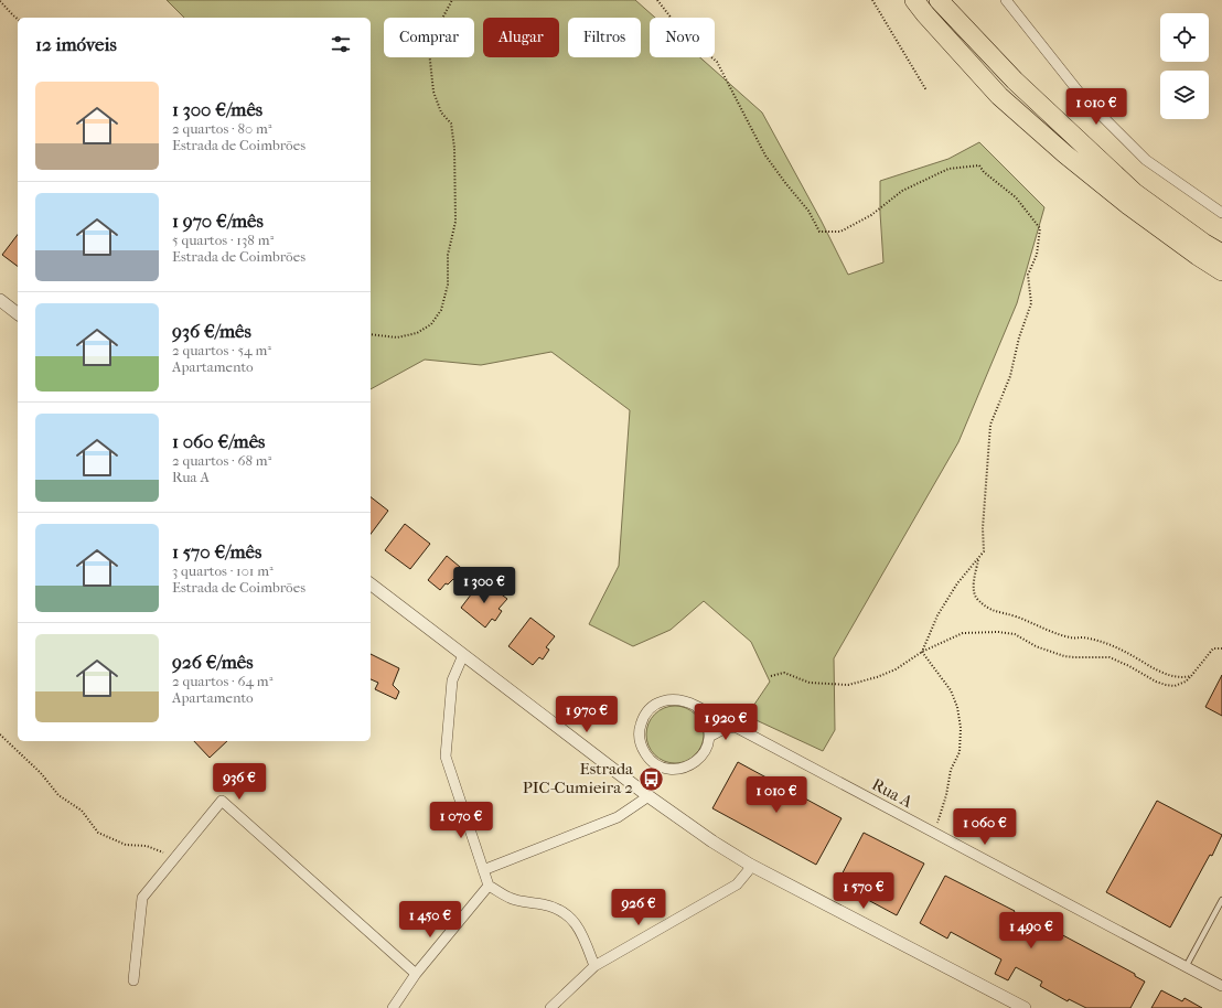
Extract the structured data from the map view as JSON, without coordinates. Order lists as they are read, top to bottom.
{
  "streets": {
    "street": ["Rua A"]
  },
  "places": {
    "bus stop": ["Estrada PIC-Cumieira 2"]
  },
  "page": {
    "chip": [
      "Comprar",
      "Alugar",
      "Filtros",
      "Novo"
    ],
    "heading": "12 imóveis",
    "list": [
      {
        "name": "1 300 €/mês",
        "note": "2 quartos · 80 m² · Estrada de Coimbrões"
      },
      {
        "name": "1 970 €/mês",
        "note": "5 quartos · 138 m² · Estrada de Coimbrões"
      },
      {
        "name": "936 €/mês",
        "note": "2 quartos · 54 m² · Apartamento"
      },
      {
        "name": "1 060 €/mês",
        "note": "2 quartos · 68 m² · Rua A"
      },
      {
        "name": "1 570 €/mês",
        "note": "3 quartos · 101 m² · Estrada de Coimbrões"
      },
      {
        "name": "926 €/mês",
        "note": "2 quartos · 64 m² · Apartamento"
      }
    ],
    "price": [
      "1 010 €",
      "1 300 €",
      "1 970 €",
      "1 920 €",
      "936 €",
      "1 010 €",
      "1 070 €",
      "1 060 €",
      "1 570 €",
      "926 €",
      "1 450 €",
      "1 490 €"
    ]
  }
}
